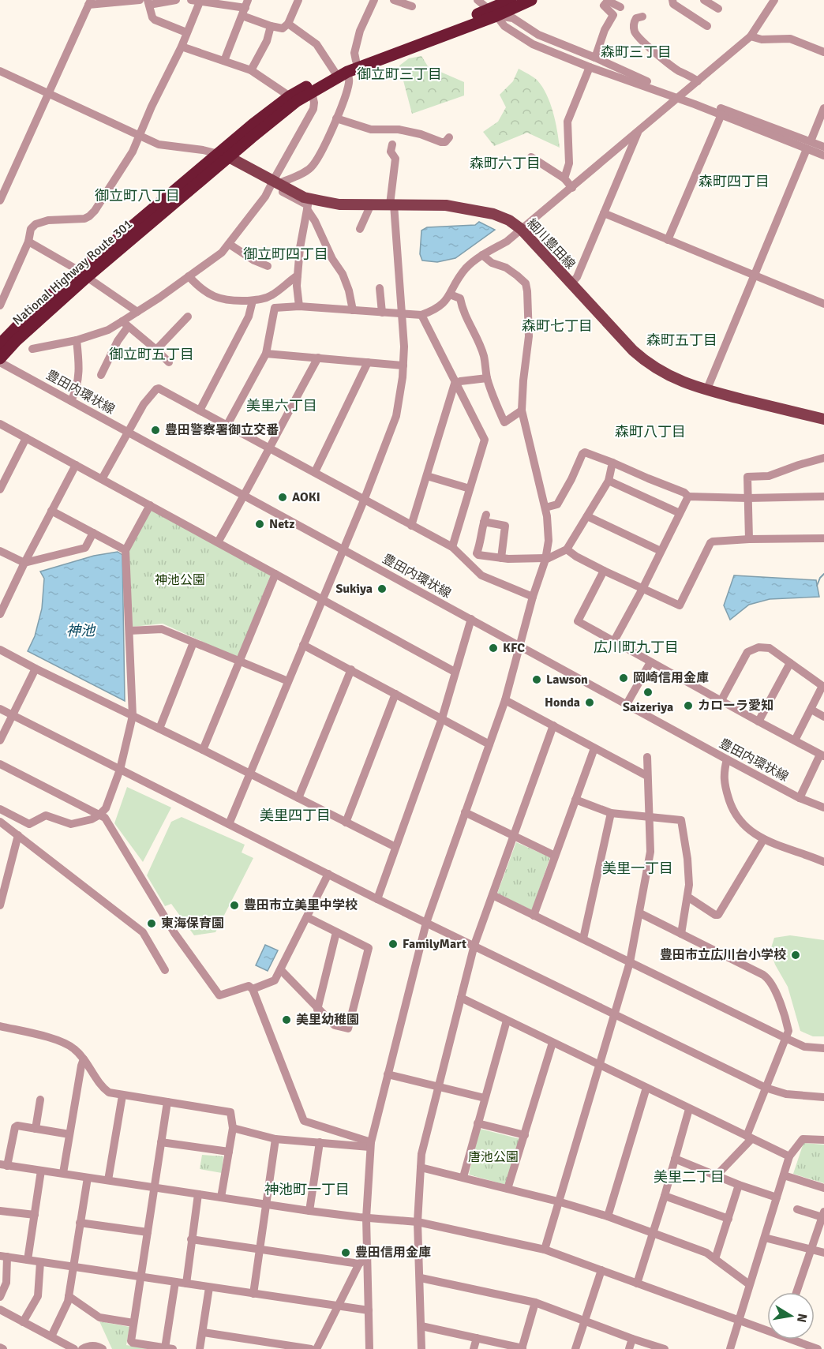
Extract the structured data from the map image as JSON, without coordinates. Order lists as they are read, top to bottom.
{
  "streets": {
    "highway": ["National Highway Route 301"],
    "main road": ["細川豊田線"],
    "street": ["豊田内環状線"]
  },
  "crossings": [
    ["細川豊田線", "National Highway Route 301"]
  ],
  "districts": [
    "森町三丁目",
    "御立町三丁目",
    "森町六丁目",
    "森町四丁目",
    "御立町八丁目",
    "御立町四丁目",
    "森町七丁目",
    "森町五丁目",
    "御立町五丁目",
    "美里六丁目",
    "森町八丁目",
    "広川町九丁目",
    "美里四丁目",
    "美里一丁目",
    "美里二丁目",
    "神池町一丁目"
  ],
  "water": ["神池"],
  "parks": ["神池公園", "唐池公園"],
  "places": [
    "豊田警察署御立交番",
    "AOKI",
    "Netz",
    "Sukiya",
    "KFC",
    "岡崎信用金庫",
    "Lawson",
    "Saizeriya",
    "Honda",
    "カローラ愛知",
    "豊田市立美里中学校",
    "東海保育園",
    "FamilyMart",
    "豊田市立広川台小学校",
    "美里幼稚園",
    "豊田信用金庫"
  ],
  "north": "right"
}
